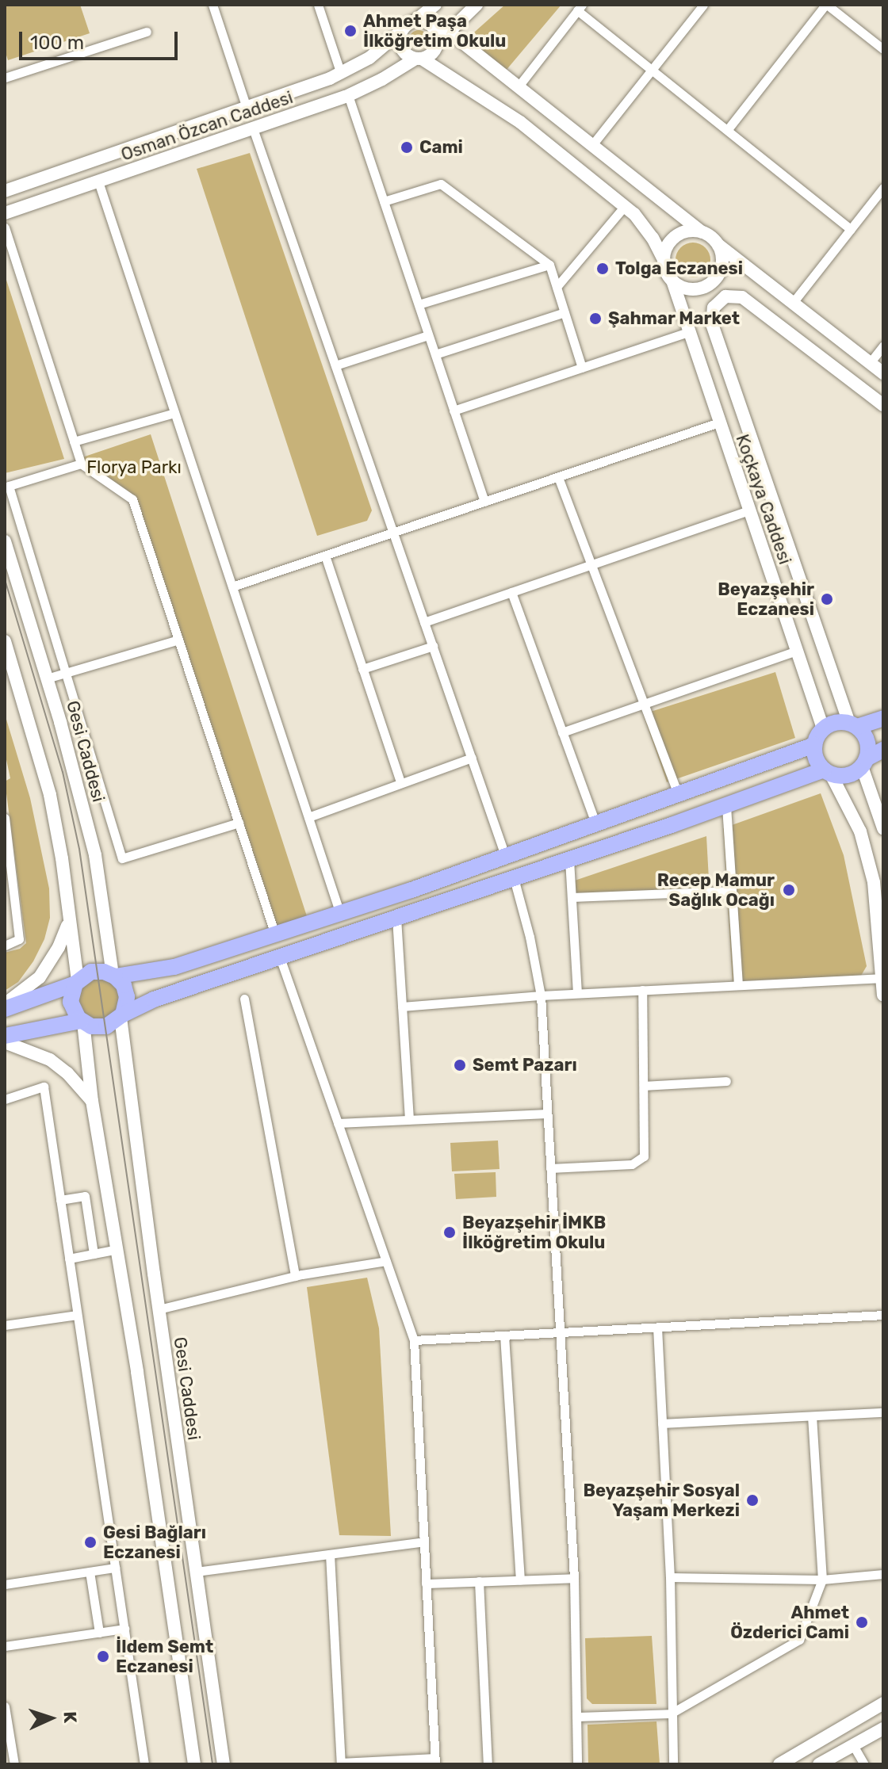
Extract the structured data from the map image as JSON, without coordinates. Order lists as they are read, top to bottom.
{
  "streets": {
    "main road": ["Osman Özcan Caddesi", "Koçkaya Caddesi", "Gesi Caddesi"]
  },
  "parks": ["Florya Parkı"],
  "places": [
    "Ahmet Paşa İlköğretim Okulu",
    "Cami",
    "Tolga Eczanesi",
    "Şahmar Market",
    "Beyazşehir Eczanesi",
    "Recep Mamur Sağlık Ocağı",
    "Semt Pazarı",
    "Beyazşehir İMKB İlköğretim Okulu",
    "Beyazşehir Sosyal Yaşam Merkezi",
    "Gesi Bağları Eczanesi",
    "Ahmet Özderici Cami",
    "İldem Semt Eczanesi"
  ],
  "scale_bar": "100 m",
  "north": "right"
}
